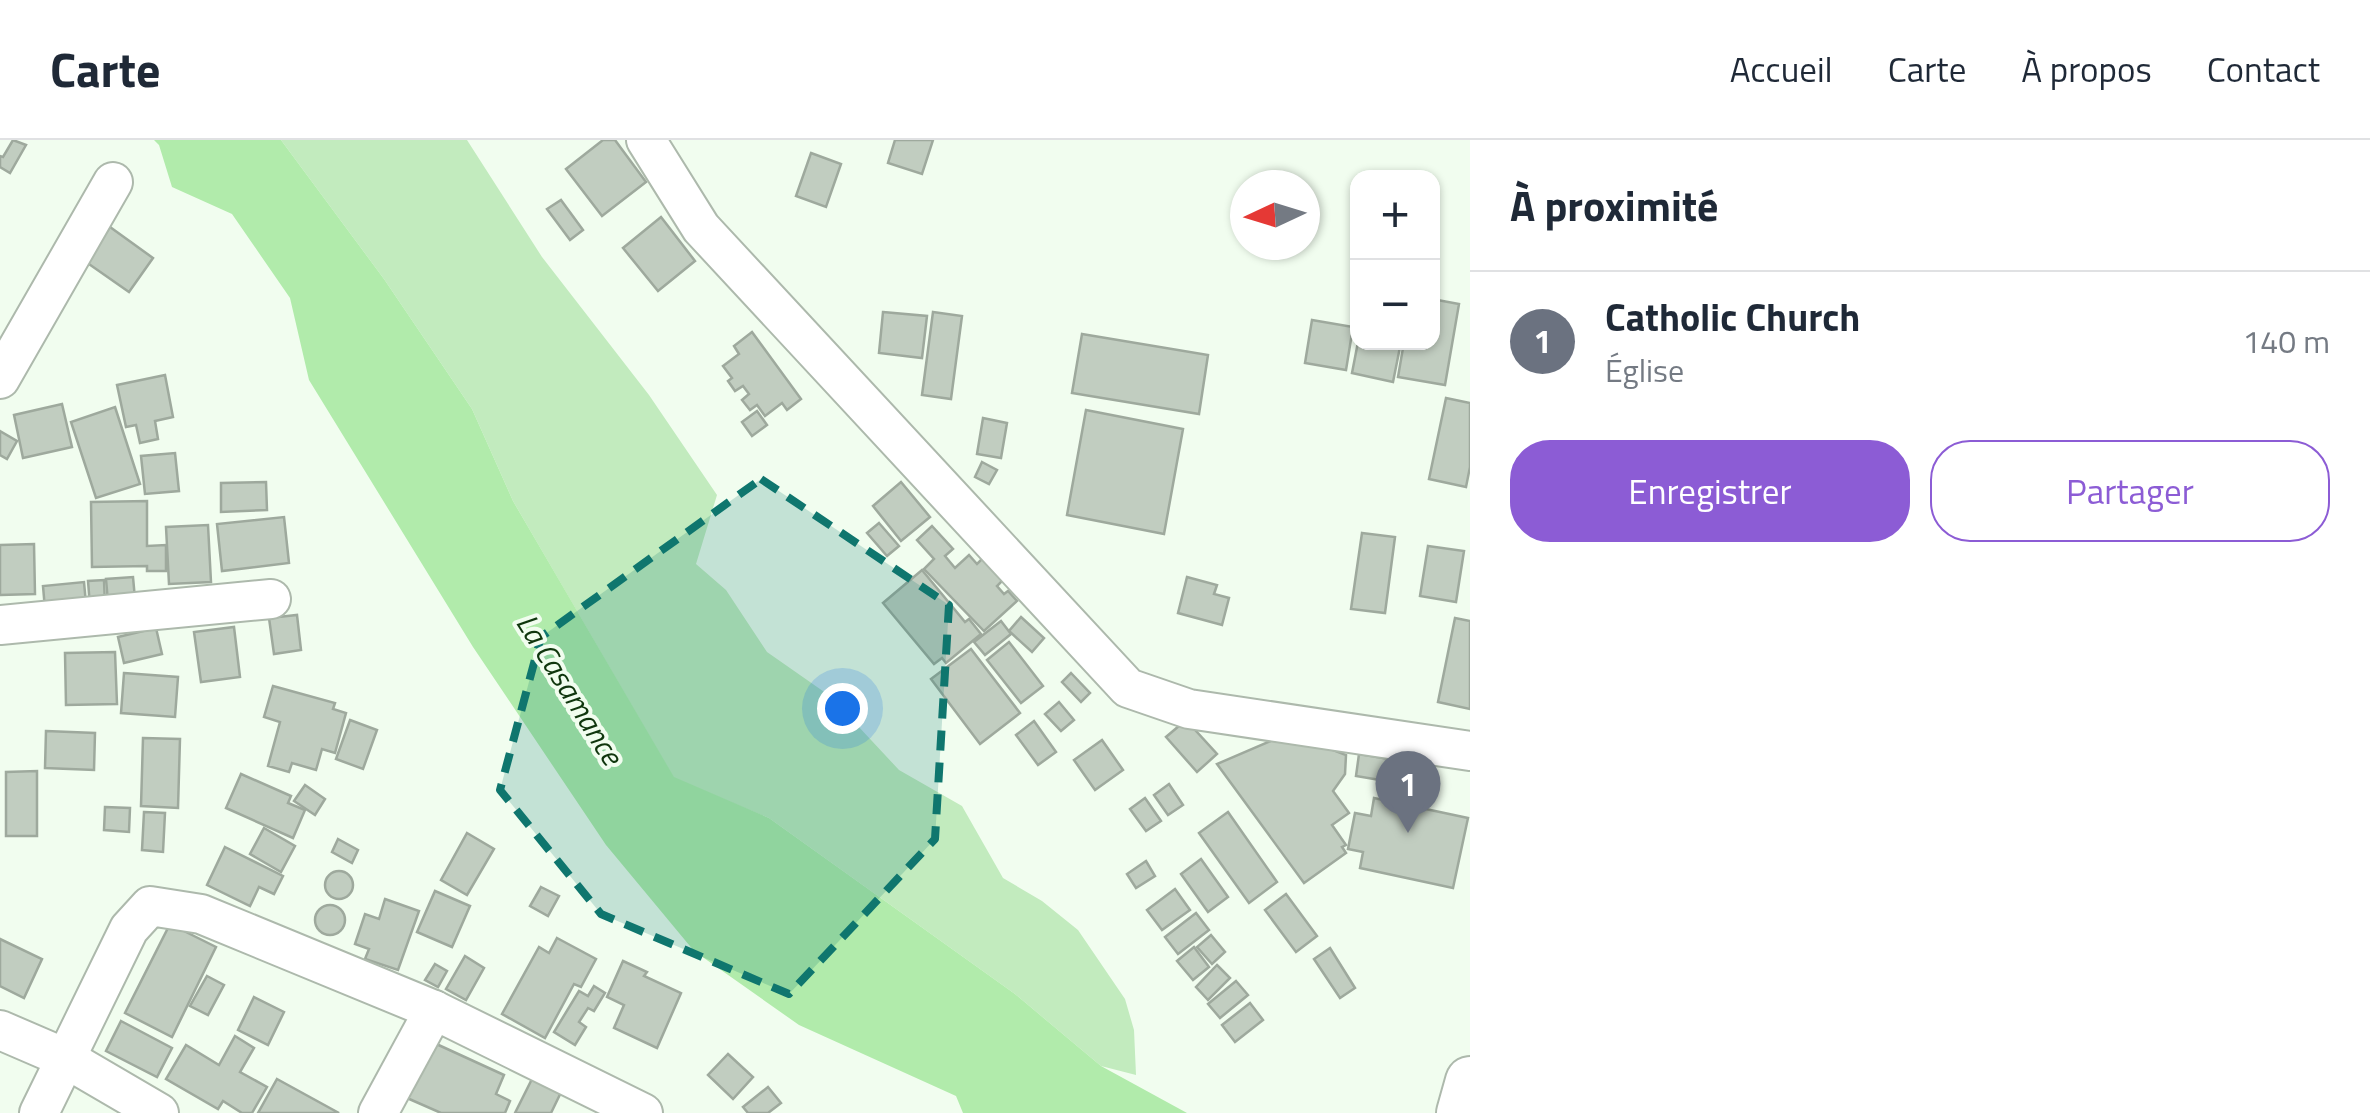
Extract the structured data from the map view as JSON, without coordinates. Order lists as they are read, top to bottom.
{
  "water": ["La Casamance"],
  "north": "left",
  "page": {
    "header": "Carte",
    "nav": [
      "Accueil",
      "Carte",
      "À propos",
      "Contact"
    ],
    "heading": "À proximité",
    "map_buttons": ["+", "−"],
    "list": [
      {
        "mark": "1",
        "name": "Catholic Church",
        "note": "Église",
        "value": "140 m"
      }
    ],
    "buttons": ["Enregistrer", "Partager"],
    "pins": "1"
  }
}
